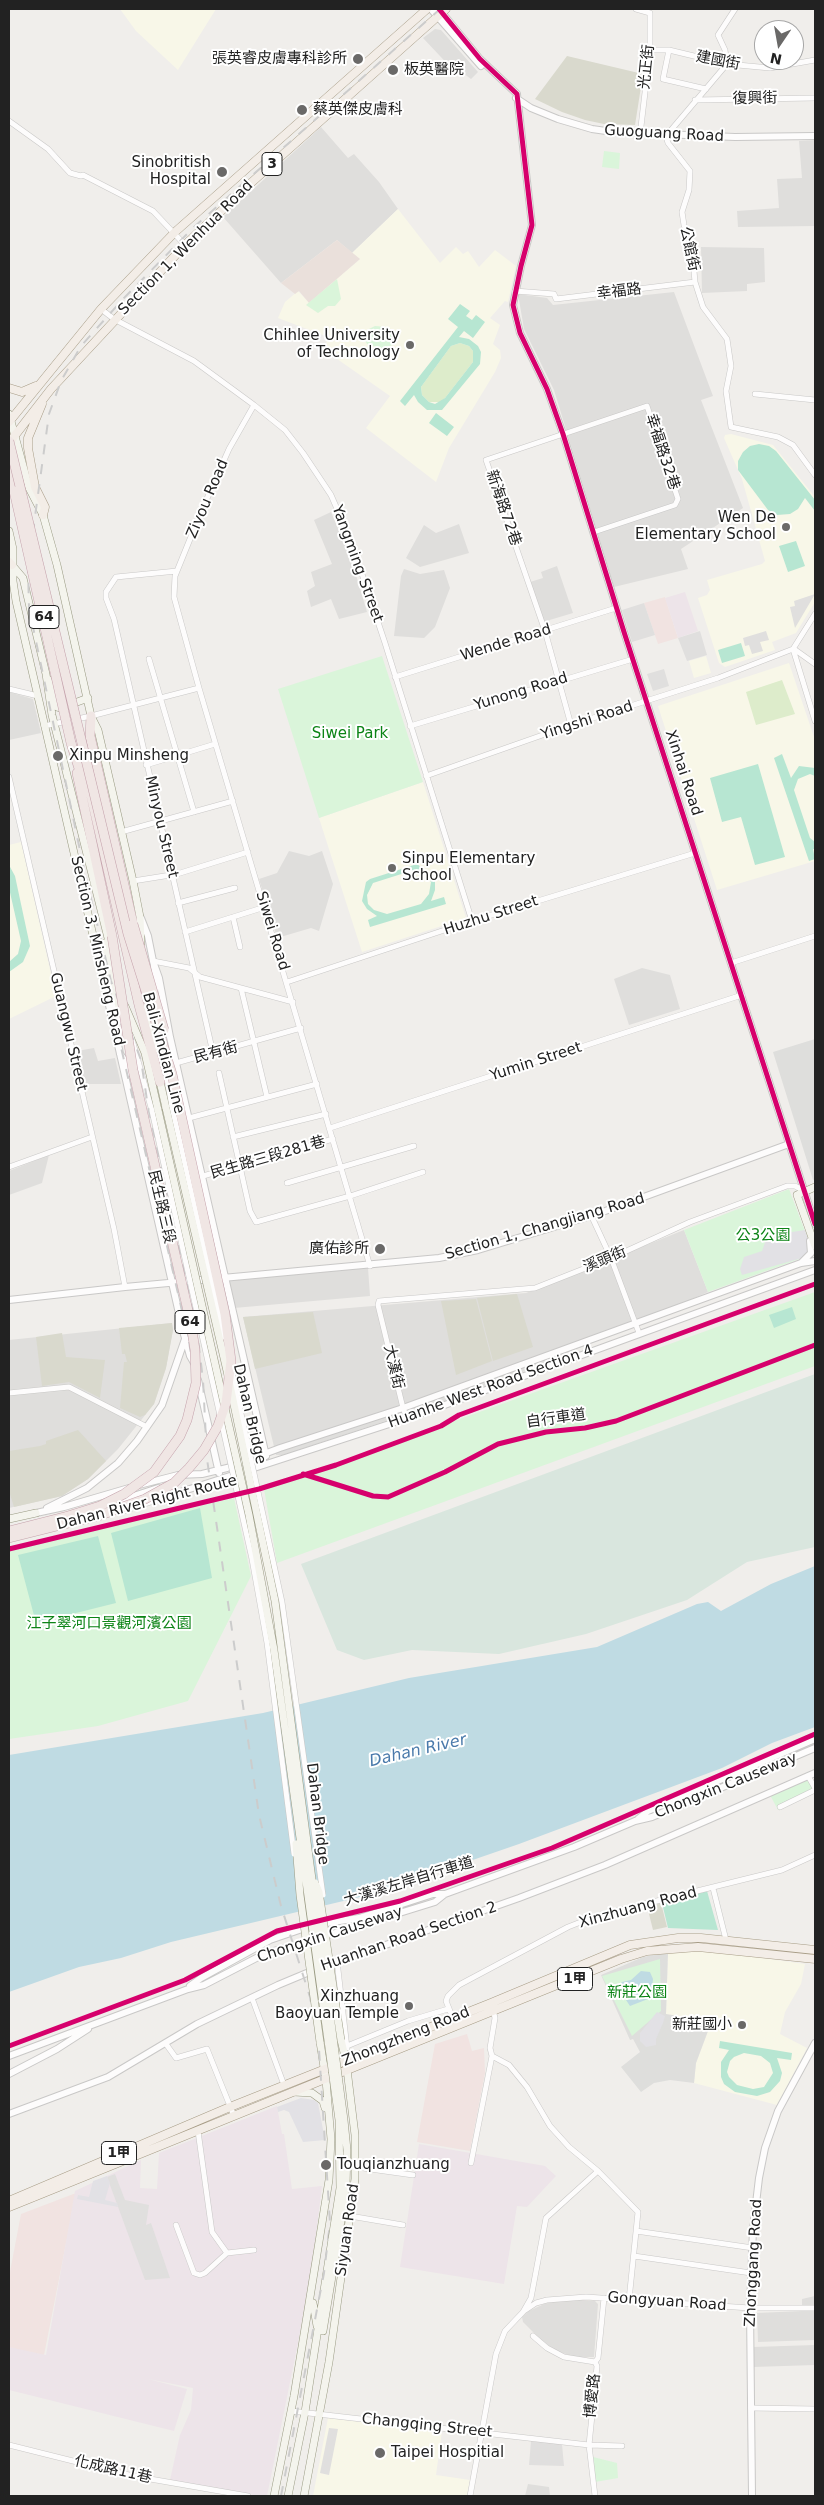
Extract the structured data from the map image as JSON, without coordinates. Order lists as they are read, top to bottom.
{
  "streets": {
    "highway": ["64", "Bali-Xindian Line"],
    "main road": [
      "3",
      "Section 1, Wenhua Road",
      "Section 3, Minsheng Road",
      "Huanhe West Road Section 4",
      "Dahan Bridge",
      "1甲",
      "Zhongzheng Road",
      "Siyuan Road"
    ],
    "street": [
      "建國街",
      "光正街",
      "復興街",
      "Guoguang Road",
      "公館街",
      "幸福路",
      "幸福路32巷",
      "Ziyou Road",
      "新海路72巷",
      "Yangming Street",
      "Wende Road",
      "Yunong Road",
      "Yingshi Road",
      "Xinhai Road",
      "Minyou Street",
      "Huzhu Street",
      "Siwei Road",
      "Guangwu Street",
      "民有街",
      "Yumin Street",
      "民生路三段281巷",
      "Section 1, Changjiang Road",
      "溪頭街",
      "大漢街",
      "Chongxin Causeway",
      "Xinzhuang Road",
      "Huanhan Road Section 2",
      "Zhonggang Road",
      "Gongyuan Road",
      "博愛路",
      "Changqing Street",
      "化成路11巷"
    ],
    "cycle path": ["自行車道", "Dahan River Right Route", "大漢溪左岸自行車道"]
  },
  "crossings": [
    ["建國街", "光正街"],
    ["光正街", "Guoguang Road"],
    ["Guoguang Road", "Section 1, Wenhua Road"],
    ["Guoguang Road", "公館街"],
    ["Guoguang Road", "Xinhai Road"],
    ["Section 1, Wenhua Road", "Yangming Street"],
    ["Section 1, Wenhua Road", "Bali-Xindian Line"],
    ["公館街", "幸福路"],
    ["幸福路", "Xinhai Road"],
    ["幸福路32巷", "新海路72巷"],
    ["幸福路32巷", "Xinhai Road"],
    ["Ziyou Road", "Yangming Street"],
    ["Ziyou Road", "Minyou Street"],
    ["Ziyou Road", "Siwei Road"],
    ["新海路72巷", "Wende Road"],
    ["新海路72巷", "Xinhai Road"],
    ["Yangming Street", "Wende Road"],
    ["Yangming Street", "Yunong Road"],
    ["Yangming Street", "Yingshi Road"],
    ["Yangming Street", "Huzhu Street"],
    ["Wende Road", "Xinhai Road"],
    ["Yunong Road", "Xinhai Road"],
    ["Yingshi Road", "Xinhai Road"],
    ["Xinhai Road", "Huzhu Street"],
    ["Xinhai Road", "Yumin Street"],
    ["Xinhai Road", "Section 1, Changjiang Road"],
    ["Xinhai Road", "溪頭街"],
    ["Minyou Street", "民有街"],
    ["Huzhu Street", "Siwei Road"],
    ["Siwei Road", "民有街"],
    ["Siwei Road", "Yumin Street"],
    ["Siwei Road", "民生路三段281巷"],
    ["Siwei Road", "Section 1, Changjiang Road"],
    ["Section 3, Minsheng Road", "Section 1, Changjiang Road"],
    ["Section 3, Minsheng Road", "Dahan Bridge"],
    ["Guangwu Street", "Section 1, Changjiang Road"],
    ["Bali-Xindian Line", "Huanhe West Road Section 4"],
    ["溪頭街", "大漢街"],
    ["大漢街", "Huanhe West Road Section 4"],
    ["Dahan Bridge", "Siyuan Road"],
    ["Huanhan Road Section 2", "Siyuan Road"],
    ["Zhongzheng Road", "Siyuan Road"],
    ["Siyuan Road", "Changqing Street"],
    ["Zhonggang Road", "Gongyuan Road"],
    ["Gongyuan Road", "博愛路"],
    ["博愛路", "Changqing Street"]
  ],
  "water": ["Dahan River"],
  "parks": [
    "Siwei Park",
    "公3公園",
    "江子翠河口景觀河濱公園",
    "新莊公園"
  ],
  "places": [
    "張英睿皮膚專科診所",
    "板英醫院",
    "蔡英傑皮膚科",
    "Sinobritish Hospital",
    "Chihlee University of Technology",
    "Wen De Elementary School",
    "Xinpu Minsheng",
    "Sinpu Elementary School",
    "廣佑診所",
    "Xinzhuang Baoyuan Temple",
    "新莊國小",
    "Touqianzhuang",
    "Taipei Hospitial"
  ],
  "north": "bottom"
}
